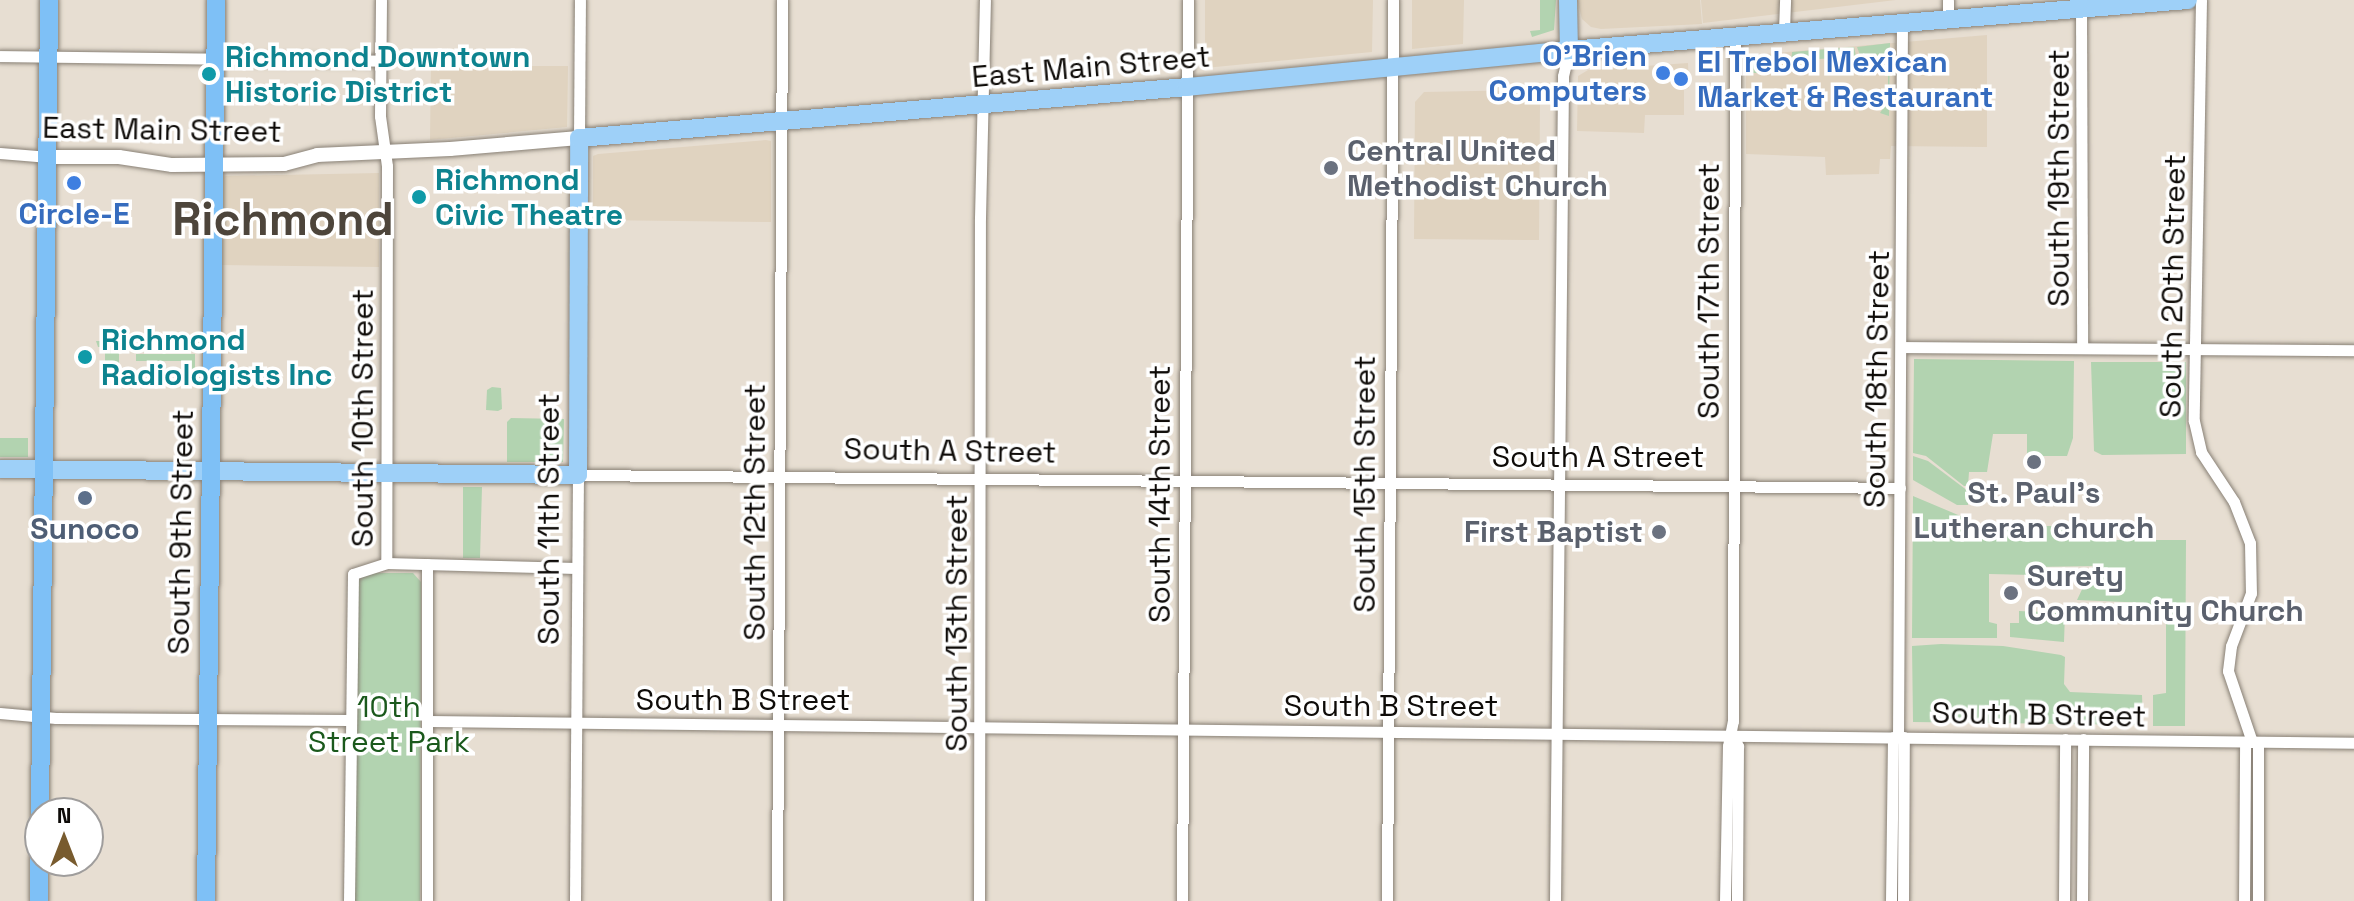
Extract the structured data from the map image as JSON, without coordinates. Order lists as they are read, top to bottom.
{
  "streets": {
    "highway": ["South 9th Street"],
    "main road": ["East Main Street", "South A Street", "South 11th Street"],
    "street": [
      "South 19th Street",
      "South 20th Street",
      "South 17th Street",
      "South 18th Street",
      "South 10th Street",
      "South 15th Street",
      "South 14th Street",
      "South 12th Street",
      "South 13th Street",
      "South B Street"
    ]
  },
  "crossings": [
    ["East Main Street", "South 19th Street"],
    ["East Main Street", "South 17th Street"],
    ["East Main Street", "South 18th Street"],
    ["East Main Street", "South 10th Street"],
    ["East Main Street", "South 15th Street"],
    ["East Main Street", "South 14th Street"],
    ["East Main Street", "South 12th Street"],
    ["East Main Street", "South 11th Street"],
    ["East Main Street", "South 9th Street"],
    ["East Main Street", "South 13th Street"],
    ["South 20th Street", "South B Street"],
    ["South 17th Street", "South A Street"],
    ["South 17th Street", "South B Street"],
    ["South 18th Street", "South A Street"],
    ["South 18th Street", "South B Street"],
    ["South 10th Street", "South A Street"],
    ["South A Street", "South 15th Street"],
    ["South A Street", "South 14th Street"],
    ["South A Street", "South 12th Street"],
    ["South A Street", "South 11th Street"],
    ["South A Street", "South 9th Street"],
    ["South A Street", "South 13th Street"],
    ["South 15th Street", "South B Street"],
    ["South 14th Street", "South B Street"],
    ["South 12th Street", "South B Street"],
    ["South 11th Street", "South B Street"],
    ["South 13th Street", "South B Street"]
  ],
  "districts": ["Richmond"],
  "parks": ["10th Street Park"],
  "places": [
    "O'Brien Computers",
    "Richmond Downtown Historic District",
    "El Trebol Mexican Market & Restaurant",
    "Central United Methodist Church",
    "Circle-E",
    "Richmond Civic Theatre",
    "Richmond Radiologists Inc",
    "St. Paul's Lutheran church",
    "Sunoco",
    "First Baptist",
    "Surety Community Church"
  ],
  "north": "top"
}
